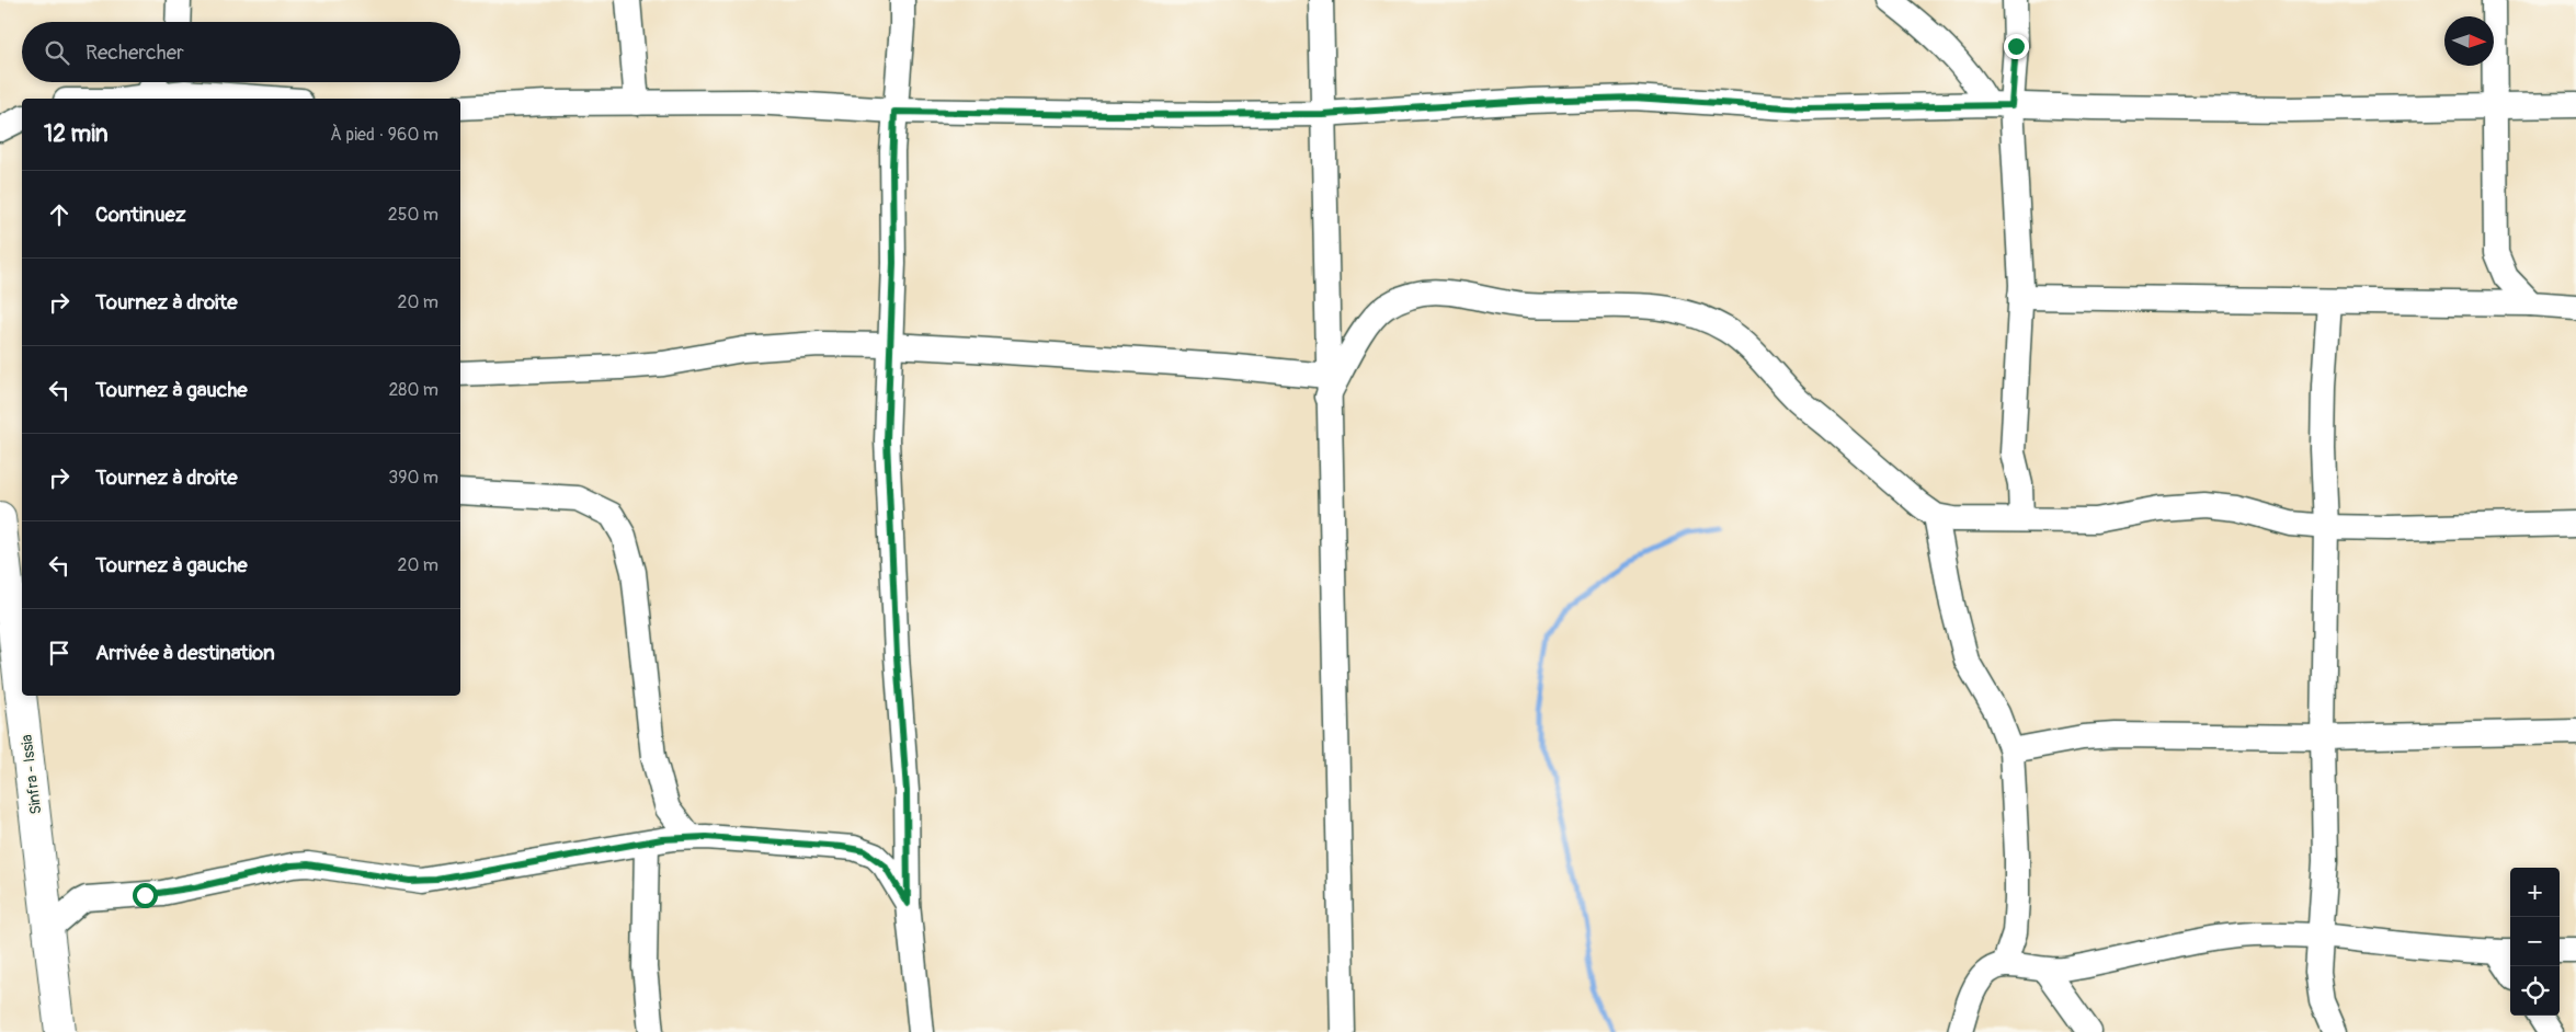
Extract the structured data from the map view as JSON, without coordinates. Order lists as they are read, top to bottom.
{
  "streets": {
    "main road": ["Sinfra - Issia"]
  },
  "north": "right",
  "page": {
    "search": "Rechercher",
    "heading": ["12 min", "À pied · 960 m"],
    "list": [
      ["Continuez", "250 m"],
      ["Tournez à droite", "20 m"],
      ["Tournez à gauche", "280 m"],
      ["Tournez à droite", "390 m"],
      ["Tournez à gauche", "20 m"],
      "Arrivée à destination"
    ],
    "map_buttons": ["+", "−"]
  }
}
